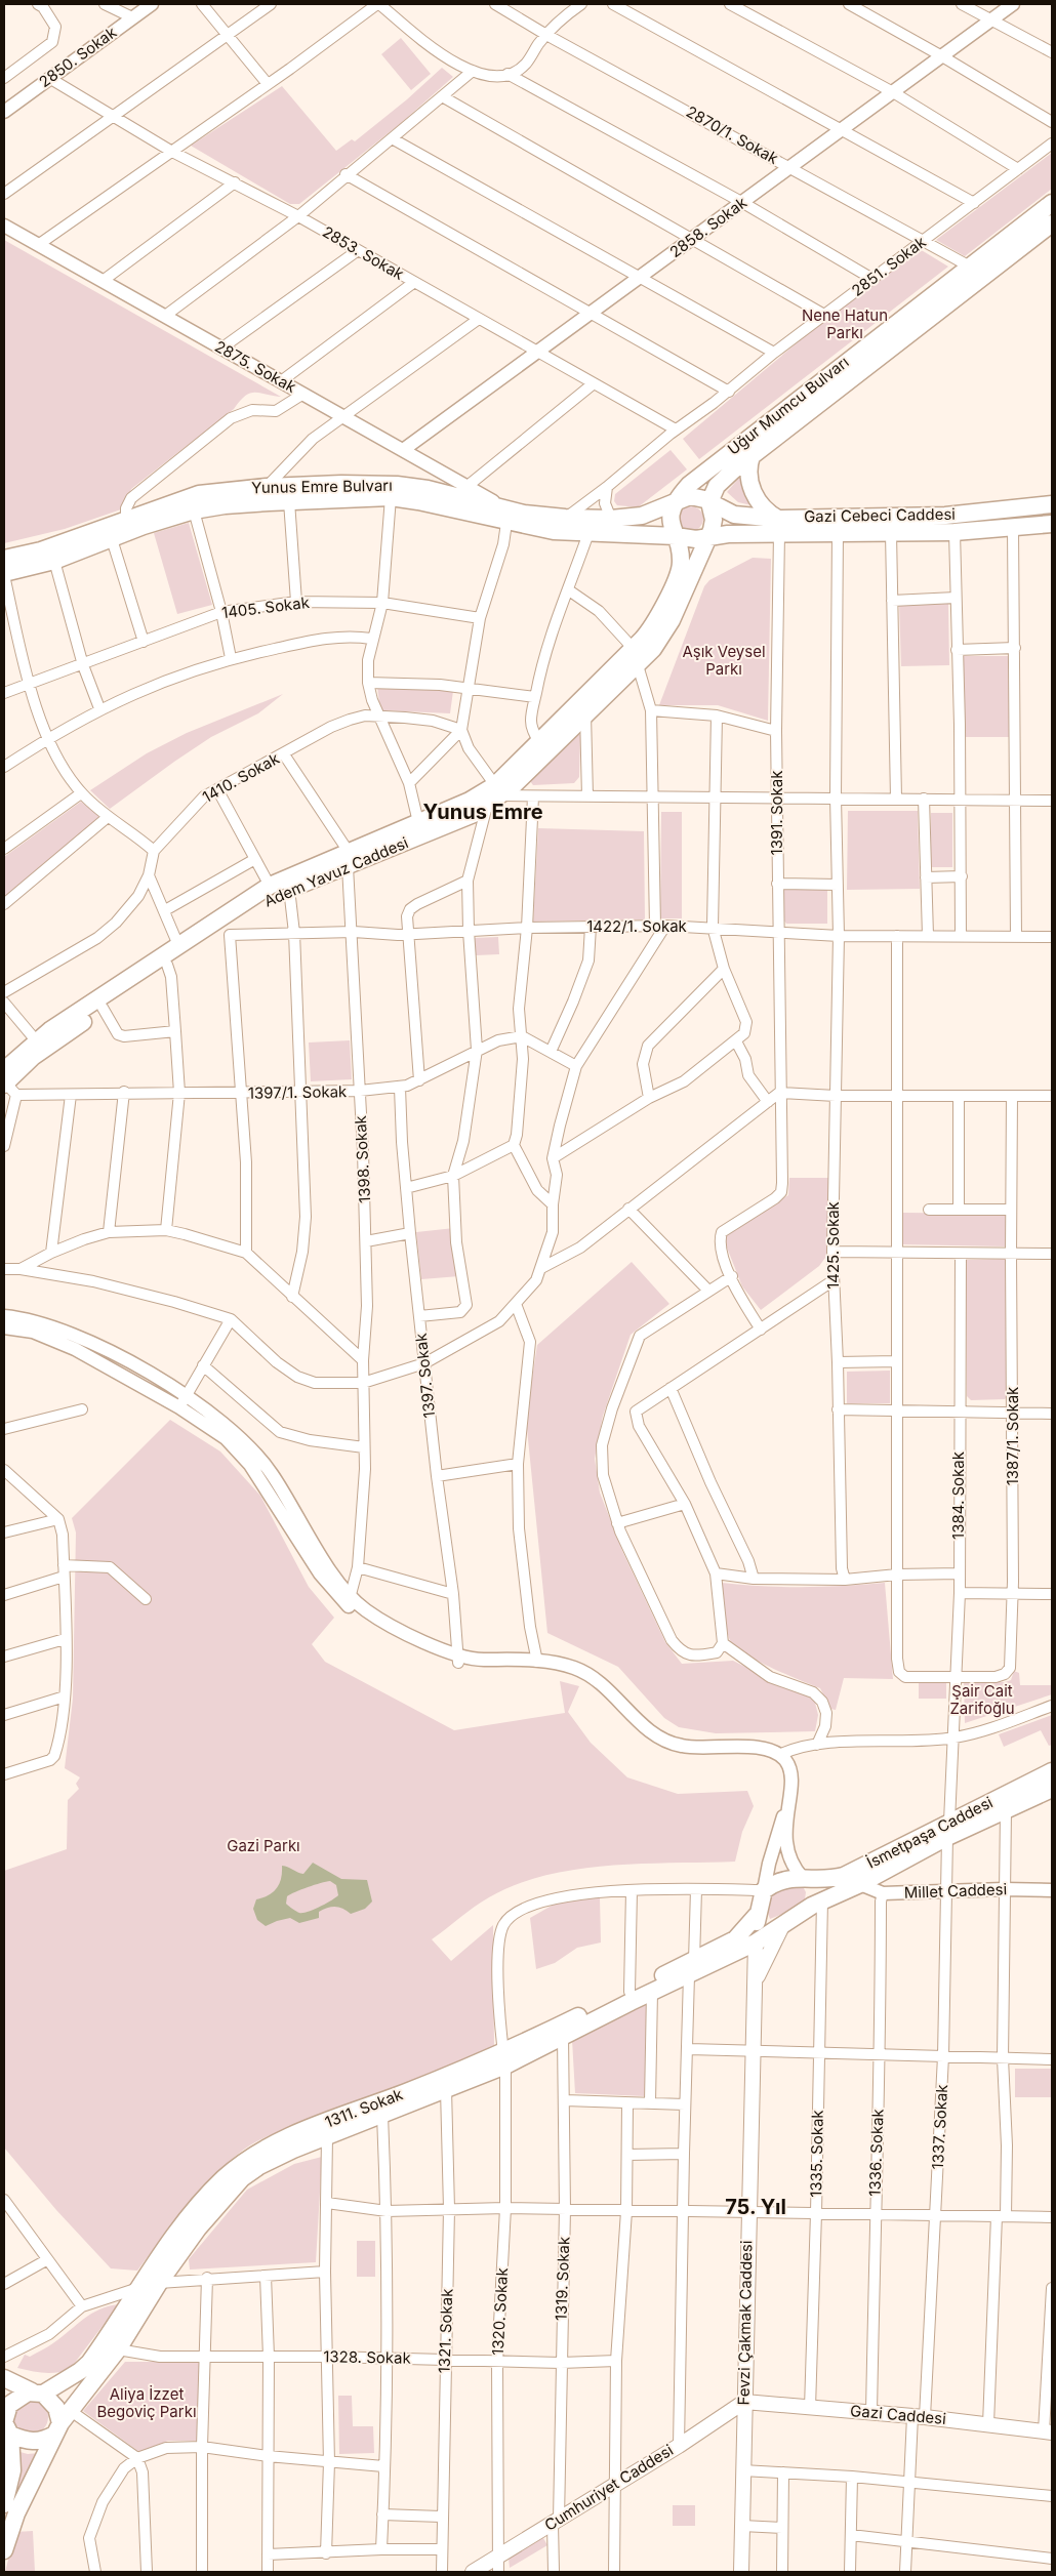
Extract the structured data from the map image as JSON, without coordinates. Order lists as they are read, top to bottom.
{
  "streets": {
    "main road": [
      "Uğur Mumcu Bulvarı",
      "Yunus Emre Bulvarı",
      "Gazi Cebeci Caddesi",
      "Adem Yavuz Caddesi",
      "İsmetpaşa Caddesi",
      "1311. Sokak",
      "Fevzi Çakmak Caddesi",
      "Gazi Caddesi",
      "Cumhuriyet Caddesi"
    ],
    "street": [
      "2850. Sokak",
      "2870/1. Sokak",
      "2858. Sokak",
      "2853. Sokak",
      "2851. Sokak",
      "2875. Sokak",
      "1405. Sokak",
      "1410. Sokak",
      "1391. Sokak",
      "1422/1. Sokak",
      "1397/1. Sokak",
      "1398. Sokak",
      "1425. Sokak",
      "1397. Sokak",
      "1387/1. Sokak",
      "1384. Sokak",
      "Millet Caddesi",
      "1337. Sokak",
      "1336. Sokak",
      "1335. Sokak",
      "1319. Sokak",
      "1320. Sokak",
      "1321. Sokak",
      "1328. Sokak"
    ]
  },
  "crossings": [
    ["2850. Sokak", "2853. Sokak"],
    ["2870/1. Sokak", "2858. Sokak"],
    ["2870/1. Sokak", "2851. Sokak"],
    ["2870/1. Sokak", "Uğur Mumcu Bulvarı"],
    ["2858. Sokak", "2853. Sokak"],
    ["2858. Sokak", "2875. Sokak"],
    ["2853. Sokak", "2851. Sokak"],
    ["2851. Sokak", "Yunus Emre Bulvarı"],
    ["2875. Sokak", "Yunus Emre Bulvarı"],
    ["Uğur Mumcu Bulvarı", "Yunus Emre Bulvarı"],
    ["Uğur Mumcu Bulvarı", "Gazi Cebeci Caddesi"],
    ["Uğur Mumcu Bulvarı", "Adem Yavuz Caddesi"],
    ["Yunus Emre Bulvarı", "Gazi Cebeci Caddesi"],
    ["Yunus Emre Bulvarı", "Adem Yavuz Caddesi"],
    ["Gazi Cebeci Caddesi", "1391. Sokak"],
    ["Gazi Cebeci Caddesi", "Adem Yavuz Caddesi"],
    ["Gazi Cebeci Caddesi", "1425. Sokak"],
    ["1391. Sokak", "1422/1. Sokak"],
    ["Adem Yavuz Caddesi", "1422/1. Sokak"],
    ["Adem Yavuz Caddesi", "1397/1. Sokak"],
    ["Adem Yavuz Caddesi", "1398. Sokak"],
    ["1422/1. Sokak", "1398. Sokak"],
    ["1422/1. Sokak", "1425. Sokak"],
    ["1397/1. Sokak", "1398. Sokak"],
    ["1397/1. Sokak", "1397. Sokak"],
    ["1387/1. Sokak", "1384. Sokak"],
    ["1384. Sokak", "İsmetpaşa Caddesi"],
    ["1384. Sokak", "1337. Sokak"],
    ["İsmetpaşa Caddesi", "Millet Caddesi"],
    ["İsmetpaşa Caddesi", "1311. Sokak"],
    ["İsmetpaşa Caddesi", "1337. Sokak"],
    ["İsmetpaşa Caddesi", "1335. Sokak"],
    ["İsmetpaşa Caddesi", "1320. Sokak"],
    ["İsmetpaşa Caddesi", "Fevzi Çakmak Caddesi"],
    ["Millet Caddesi", "1337. Sokak"],
    ["Millet Caddesi", "1336. Sokak"],
    ["1311. Sokak", "1319. Sokak"],
    ["1311. Sokak", "1320. Sokak"],
    ["1311. Sokak", "Fevzi Çakmak Caddesi"],
    ["1311. Sokak", "1321. Sokak"],
    ["1311. Sokak", "1328. Sokak"],
    ["1337. Sokak", "Gazi Caddesi"],
    ["1336. Sokak", "Gazi Caddesi"],
    ["1335. Sokak", "Gazi Caddesi"],
    ["1319. Sokak", "1328. Sokak"],
    ["1319. Sokak", "Cumhuriyet Caddesi"],
    ["1320. Sokak", "1328. Sokak"],
    ["1320. Sokak", "Cumhuriyet Caddesi"],
    ["Fevzi Çakmak Caddesi", "Gazi Caddesi"],
    ["Fevzi Çakmak Caddesi", "Cumhuriyet Caddesi"],
    ["1321. Sokak", "1328. Sokak"],
    ["Gazi Caddesi", "Cumhuriyet Caddesi"]
  ],
  "districts": ["Yunus Emre", "75. Yıl"],
  "parks": [
    "Nene Hatun Parkı",
    "Aşık Veysel Parkı",
    "Şair Cait Zarifoğlu",
    "Gazi Parkı",
    "Aliya İzzet Begoviç Parkı"
  ]
}
